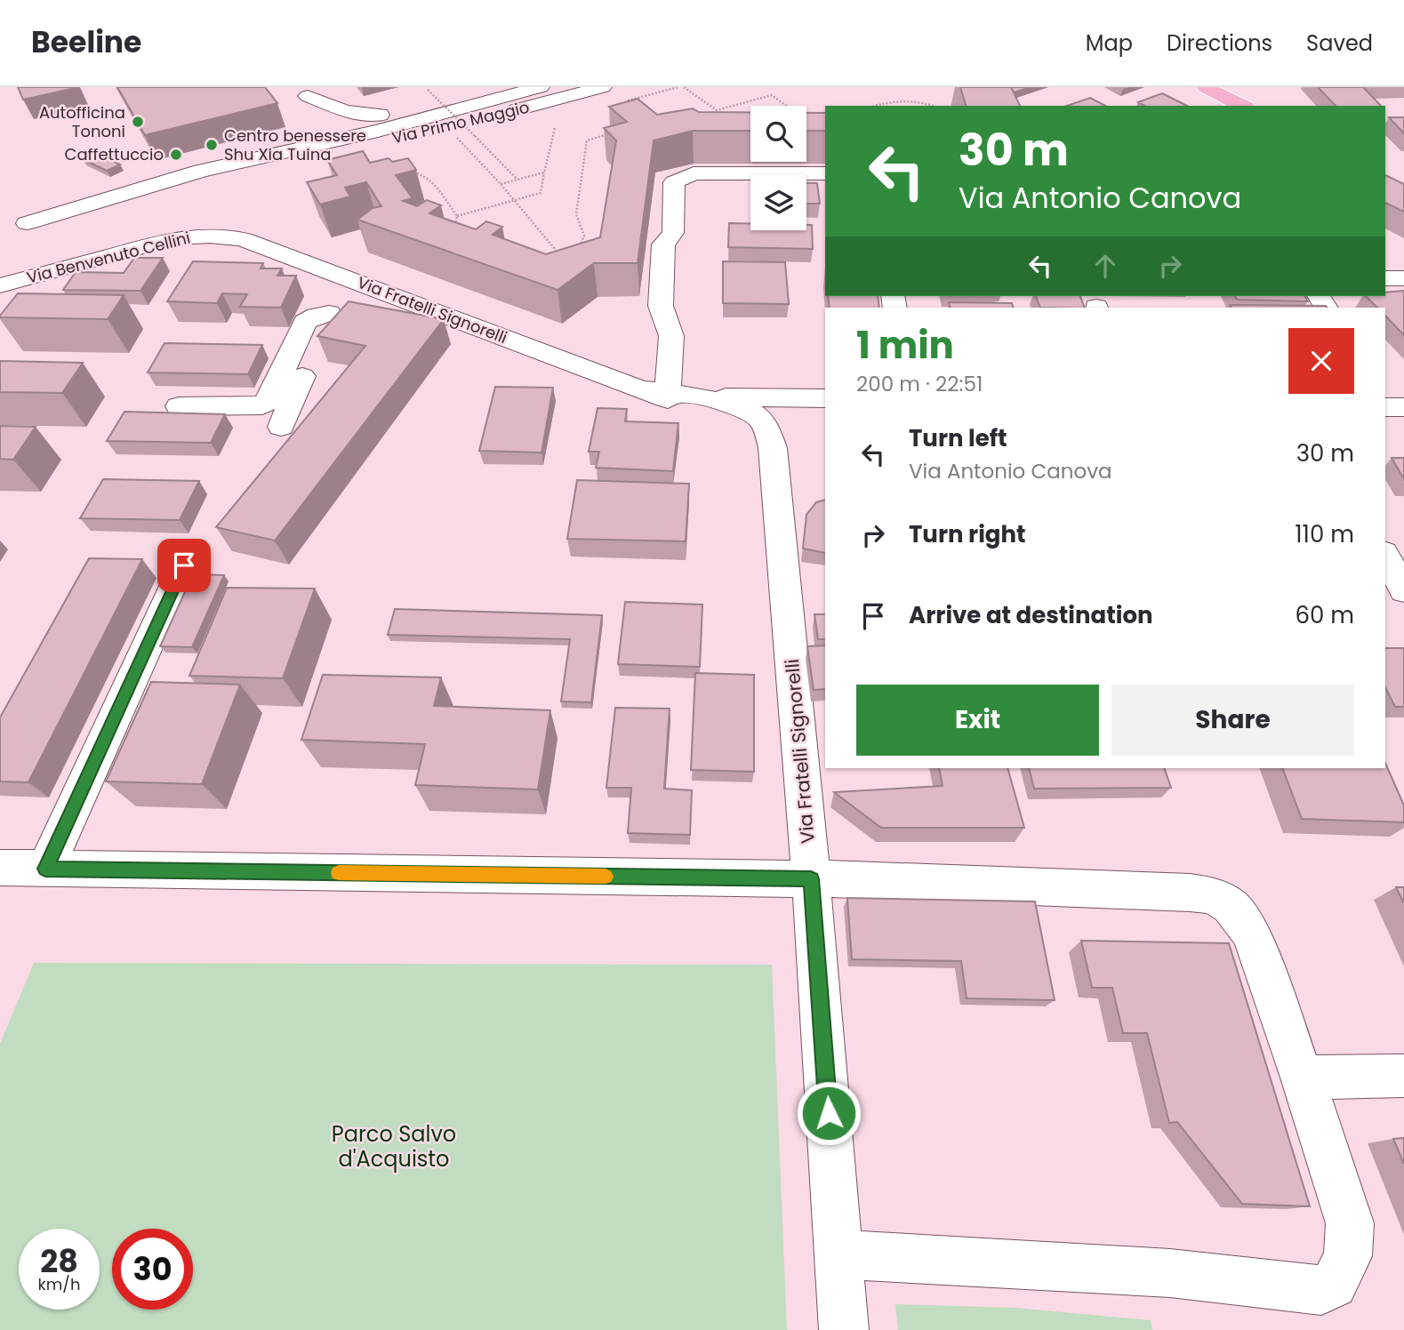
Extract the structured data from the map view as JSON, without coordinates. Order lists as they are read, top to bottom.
{
  "streets": {
    "street": ["Via Primo Maggio", "Via Benvenuto Cellini", "Via Fratelli Signorelli"]
  },
  "crossings": [
    ["Via Benvenuto Cellini", "Via Fratelli Signorelli"]
  ],
  "parks": ["Parco Salvo d'Acquisto"],
  "places": ["Autofficina Tononi", "Centro benessere Shu Xia Tuina", "Caffettuccio"],
  "page": {
    "header": "Beeline",
    "nav": ["Map", "Directions", "Saved"],
    "turn": ["30 m", "Via Antonio Canova"],
    "heading": ["1 min", "200 m · 22:51"],
    "list": [
      {
        "name": "Turn left",
        "note": "Via Antonio Canova",
        "value": "30 m"
      },
      {
        "name": "Turn right",
        "value": "110 m"
      },
      {
        "name": "Arrive at destination",
        "value": "60 m"
      }
    ],
    "buttons": ["Exit", "Share"],
    "speed": "28 km/h",
    "limit": "30"
  }
}
